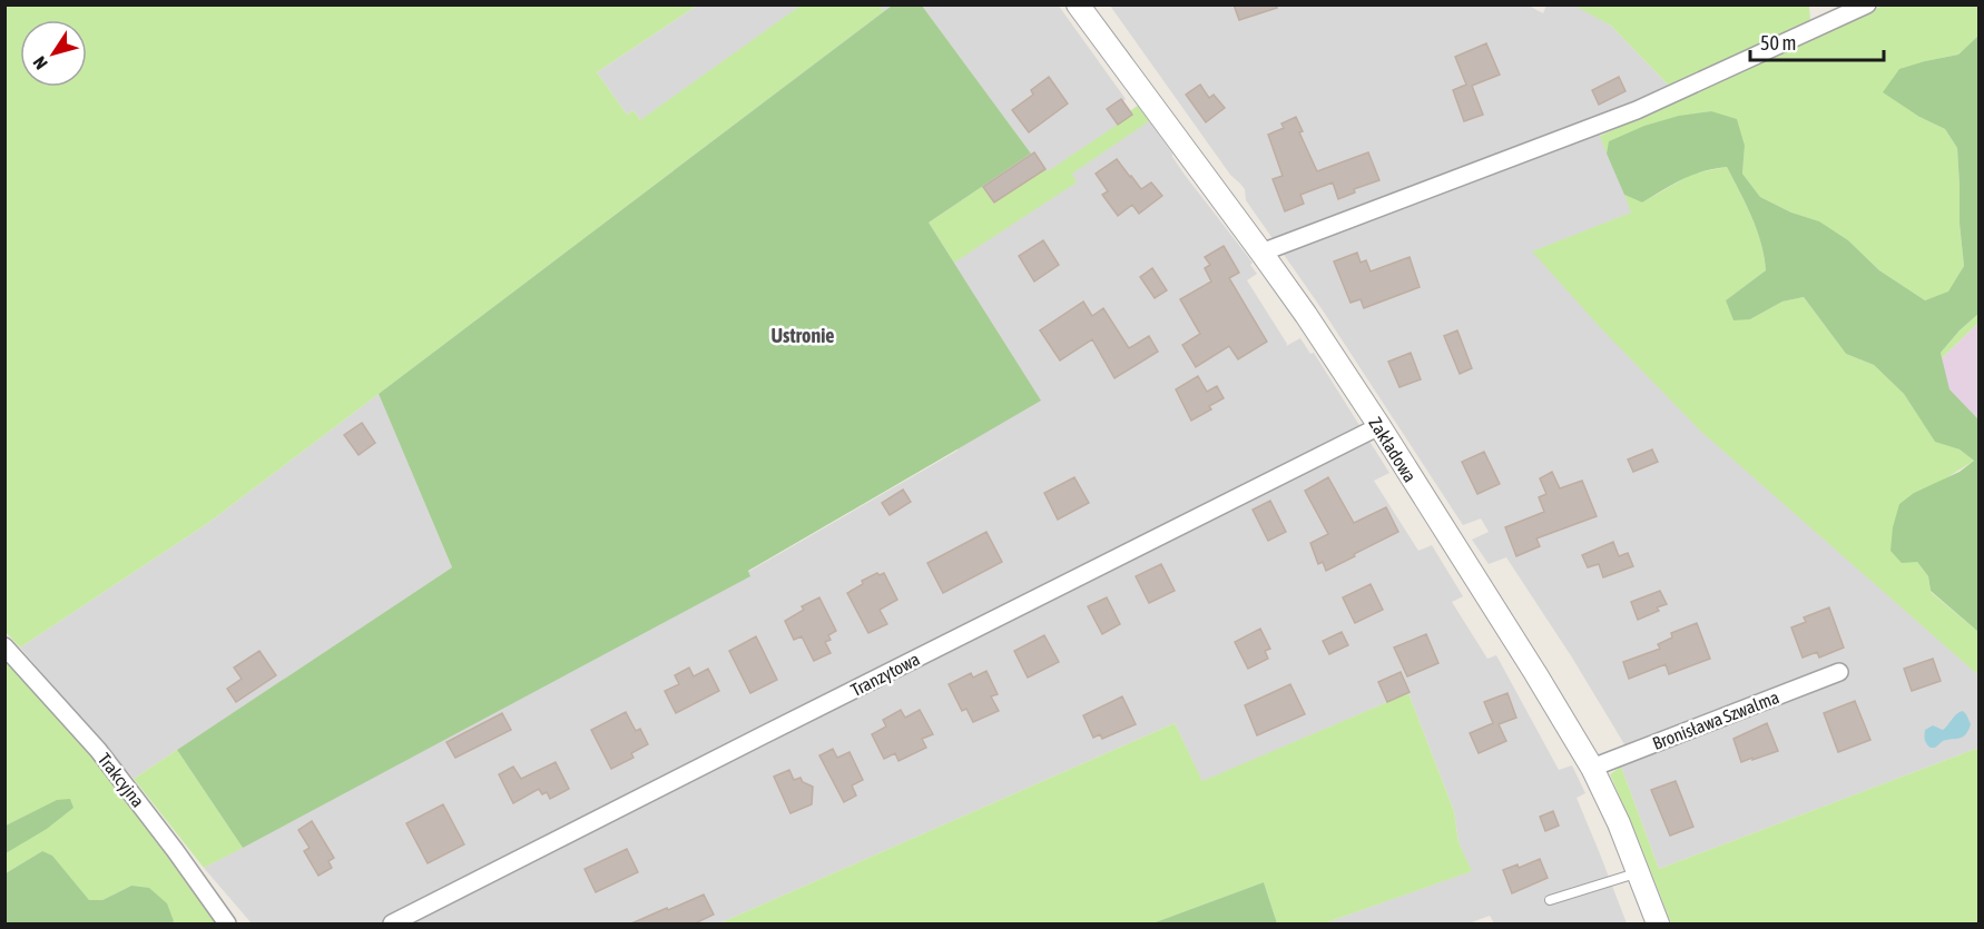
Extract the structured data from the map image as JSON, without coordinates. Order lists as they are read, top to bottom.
{
  "streets": {
    "street": [
      "Zakładowa",
      "Tranzytowa",
      "Bronisława Szwalma",
      "Trakcyjna"
    ]
  },
  "crossings": [
    ["Zakładowa", "Tranzytowa"],
    ["Zakładowa", "Bronisława Szwalma"]
  ],
  "districts": ["Ustronie"],
  "scale_bar": "50 m",
  "north": "bottom left"
}
